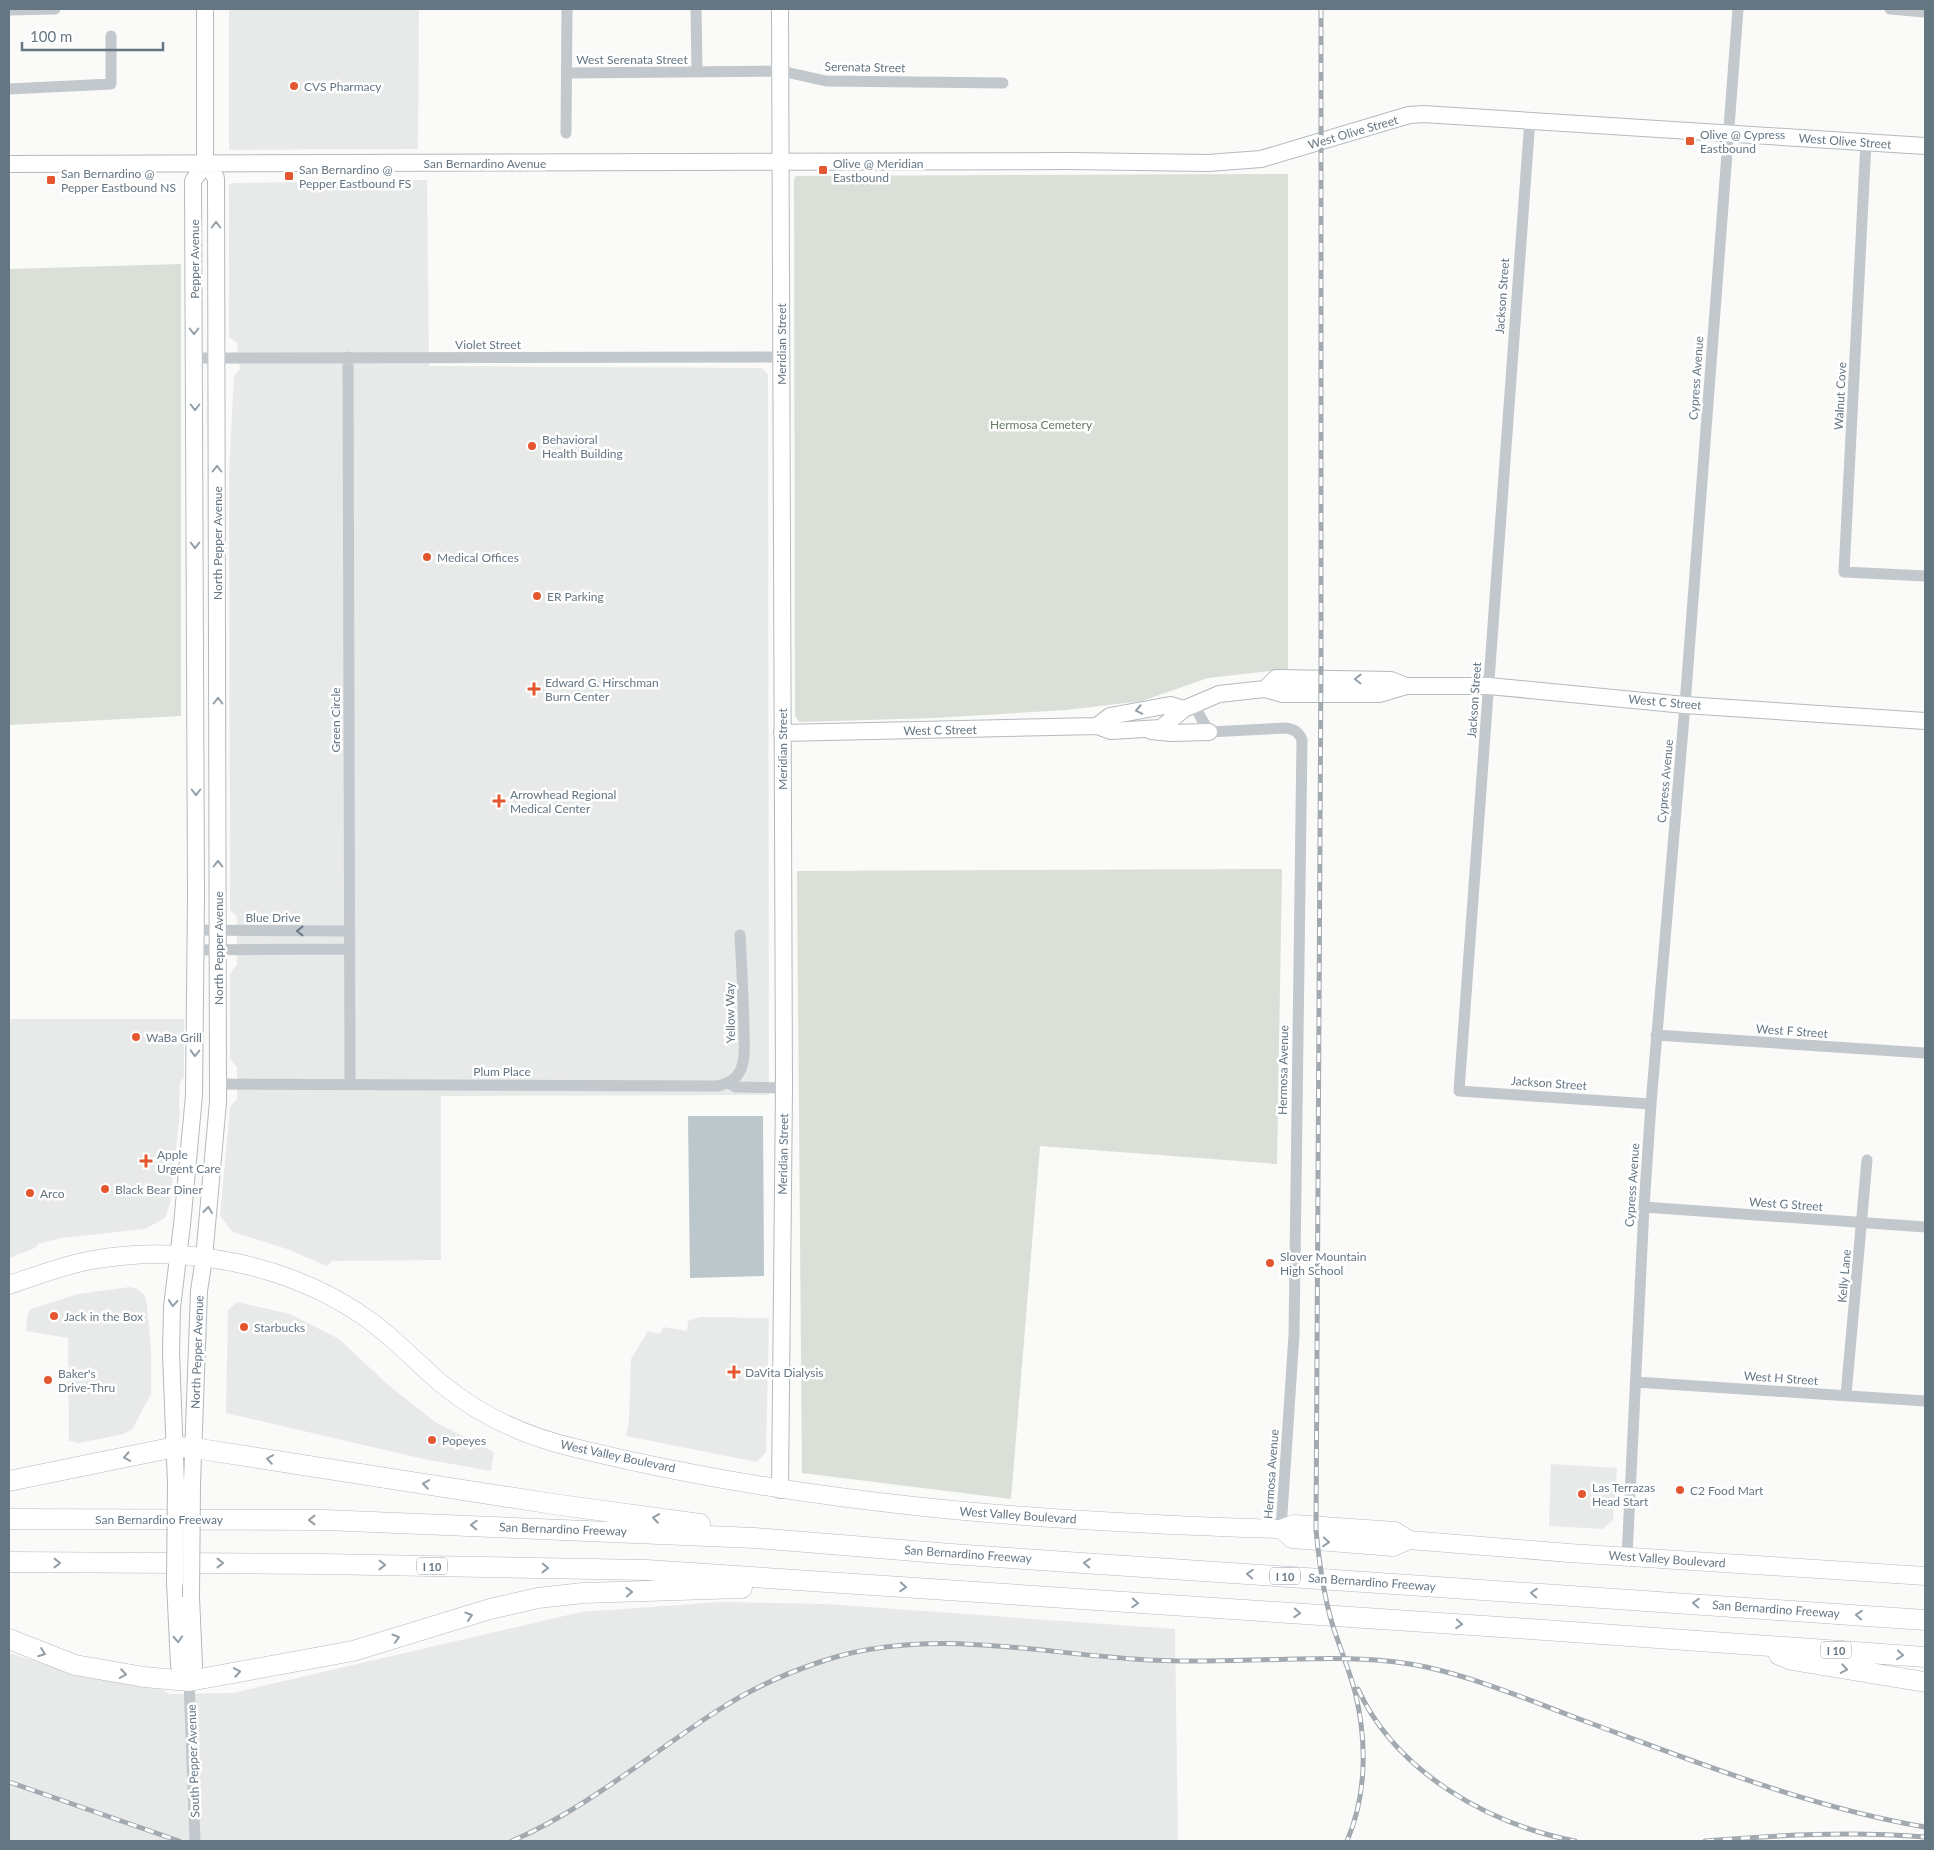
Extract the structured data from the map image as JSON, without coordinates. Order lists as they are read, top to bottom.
{
  "streets": {
    "highway": ["San Bernardino Freeway", "I 10"],
    "main road": ["West Valley Boulevard"],
    "street": [
      "West Serenata Street",
      "Serenata Street",
      "West Olive Street",
      "San Bernardino Avenue",
      "Pepper Avenue",
      "Jackson Street",
      "Violet Street",
      "Meridian Street",
      "Cypress Avenue",
      "Walnut Cove",
      "North Pepper Avenue",
      "West C Street",
      "Green Circle",
      "Blue Drive",
      "Yellow Way",
      "West F Street",
      "Hermosa Avenue",
      "Plum Place",
      "West G Street",
      "Kelly Lane",
      "West H Street",
      "South Pepper Avenue"
    ]
  },
  "crossings": [
    ["West Serenata Street", "Serenata Street"],
    ["Serenata Street", "Meridian Street"],
    ["West Olive Street", "San Bernardino Avenue"],
    ["West Olive Street", "Jackson Street"],
    ["West Olive Street", "Meridian Street"],
    ["West Olive Street", "Cypress Avenue"],
    ["West Olive Street", "Walnut Cove"],
    ["San Bernardino Avenue", "Pepper Avenue"],
    ["San Bernardino Avenue", "Meridian Street"],
    ["Pepper Avenue", "Violet Street"],
    ["Pepper Avenue", "North Pepper Avenue"],
    ["Jackson Street", "Cypress Avenue"],
    ["Jackson Street", "West C Street"],
    ["Violet Street", "Meridian Street"],
    ["Violet Street", "North Pepper Avenue"],
    ["Violet Street", "Green Circle"],
    ["Meridian Street", "West C Street"],
    ["Meridian Street", "Plum Place"],
    ["Meridian Street", "West Valley Boulevard"],
    ["Cypress Avenue", "West C Street"],
    ["Cypress Avenue", "West F Street"],
    ["Cypress Avenue", "West G Street"],
    ["Cypress Avenue", "West H Street"],
    ["Cypress Avenue", "West Valley Boulevard"],
    ["North Pepper Avenue", "Blue Drive"],
    ["North Pepper Avenue", "Plum Place"],
    ["North Pepper Avenue", "West Valley Boulevard"],
    ["North Pepper Avenue", "South Pepper Avenue"],
    ["Green Circle", "Blue Drive"],
    ["Green Circle", "Plum Place"],
    ["Yellow Way", "Plum Place"],
    ["Hermosa Avenue", "West Valley Boulevard"],
    ["West G Street", "Kelly Lane"],
    ["Kelly Lane", "West H Street"]
  ],
  "parks": ["Hermosa Cemetery"],
  "places": {
    "other": [
      "CVS Pharmacy",
      "Behavioral Health Building",
      "Medical Offices",
      "ER Parking",
      "WaBa Grill",
      "Black Bear Diner",
      "Arco",
      "Slover Mountain High School",
      "Jack in the Box",
      "Starbucks",
      "Baker's Drive-Thru",
      "Popeyes",
      "C2 Food Mart",
      "Las Terrazas Head Start"
    ],
    "transit": [
      "Olive @ Cypress Eastbound",
      "Olive @ Meridian Eastbound",
      "San Bernardino @ Pepper Eastbound FS",
      "San Bernardino @ Pepper Eastbound NS"
    ],
    "health": [
      "Edward G. Hirschman Burn Center",
      "Arrowhead Regional Medical Center",
      "Apple Urgent Care",
      "DaVita Dialysis"
    ]
  },
  "scale_bar": "100 m"
}
